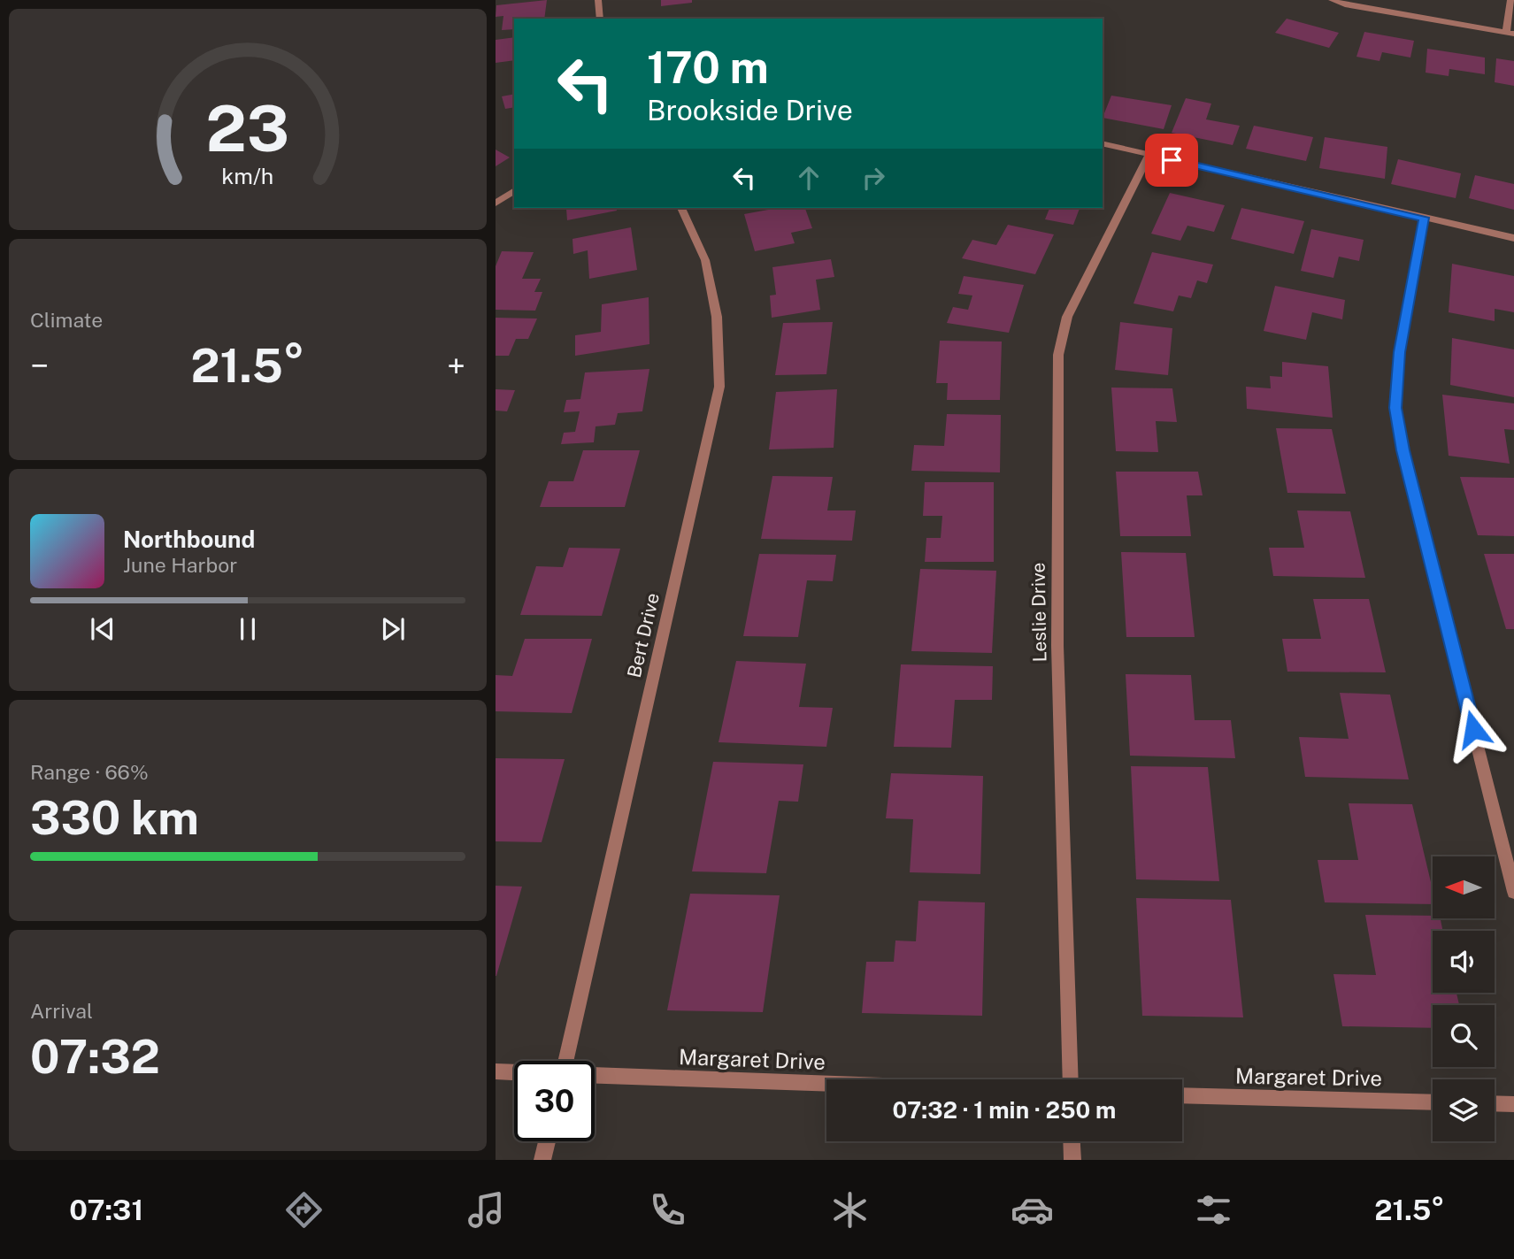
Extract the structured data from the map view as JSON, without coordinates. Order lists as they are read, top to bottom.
{
  "streets": {
    "street": ["Leslie Drive", "Bert Drive", "Margaret Drive"]
  },
  "north": "left",
  "page": {
    "turn": ["170 m", "Brookside Drive"],
    "tile": [
      "Climate",
      ["Range · 66%", "330 km"],
      ["Arrival", "07:32"]
    ],
    "heat": ["−", "21.5°", "+"],
    "song": ["Northbound", "June Harbor"],
    "limit": "30",
    "trip": "07:32 · 1 min · 250 m",
    "tabs": ["07:31", "21.5°"],
    "gauge": ["23", "km/h"]
  }
}
